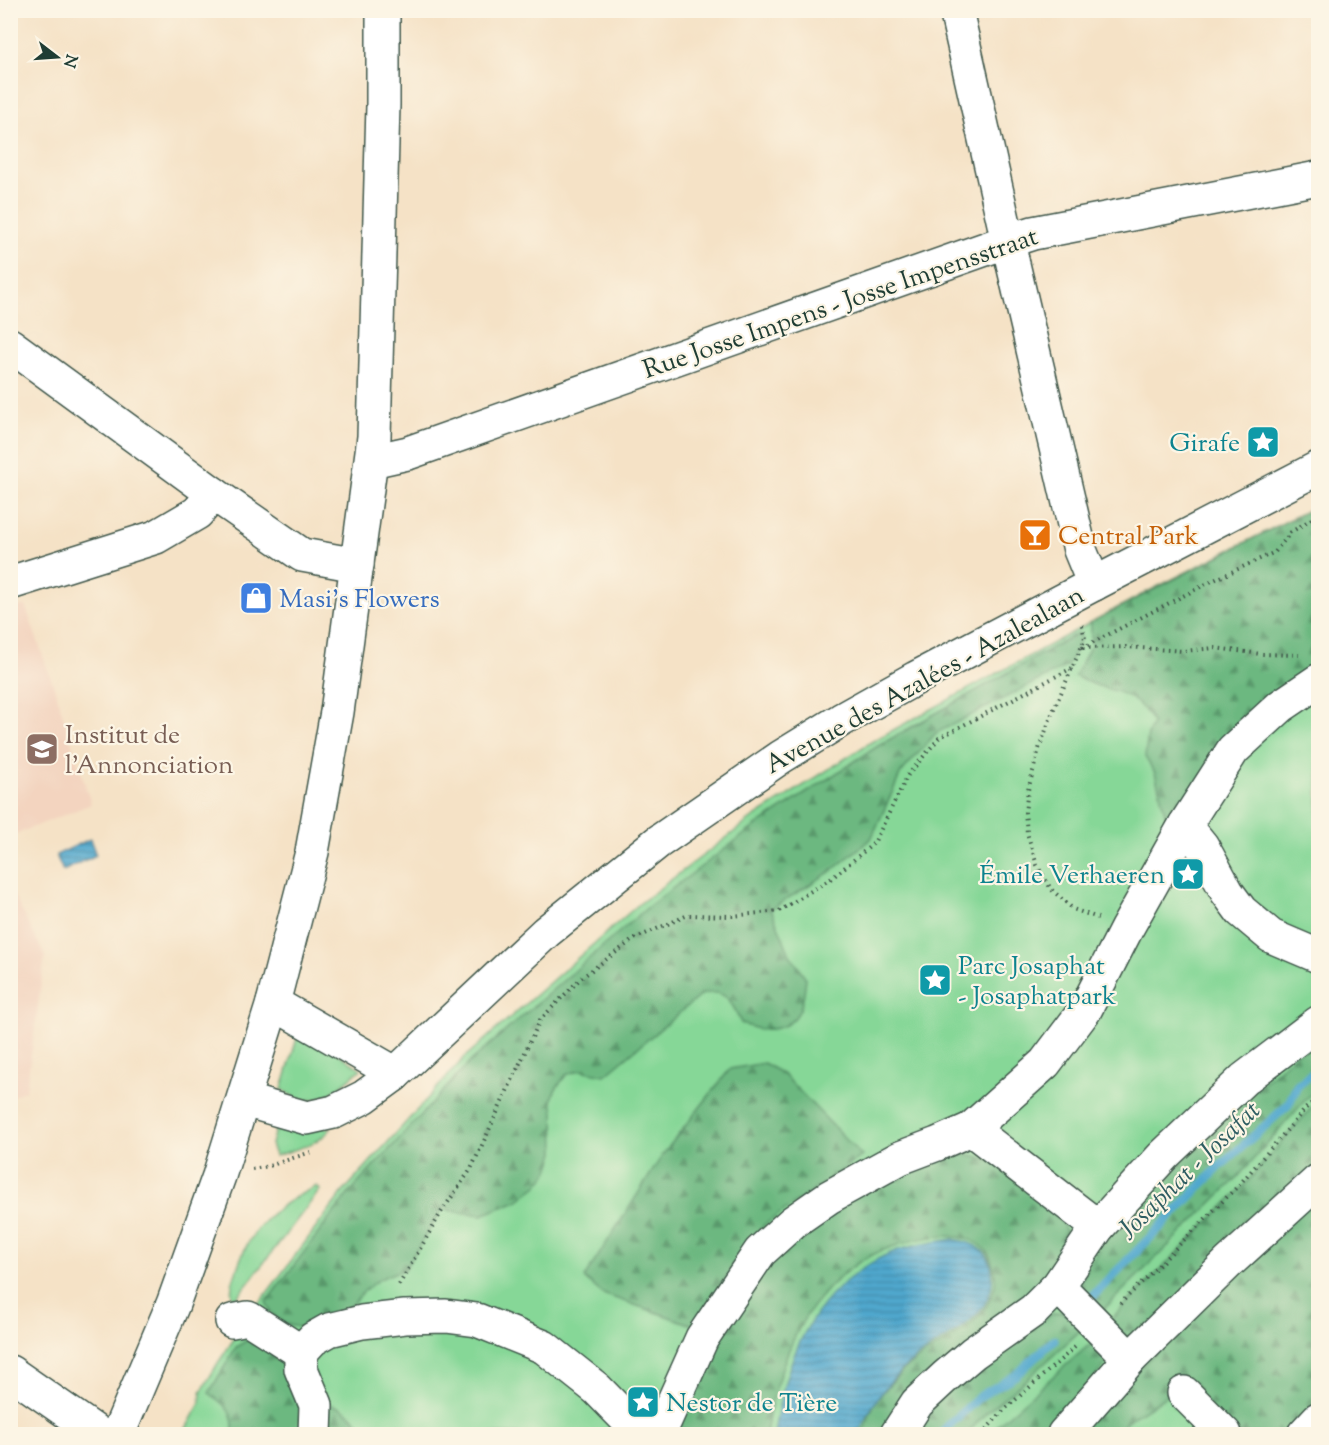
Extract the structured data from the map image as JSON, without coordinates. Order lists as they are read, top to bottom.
{
  "streets": {
    "street": ["Rue Josse Impens - Josse Impensstraat", "Avenue des Azalées - Azalealaan"]
  },
  "water": ["Josaphat - Josafat"],
  "places": {
    "place": [
      "Girafe",
      "Émile Verhaeren",
      "Parc Josaphat - Josaphatpark",
      "Nestor de Tière"
    ],
    "bar": ["Central Park"],
    "shop": ["Masi's Flowers"],
    "school or university": ["Institut de l'Annonciation"]
  },
  "north": "right"
}
